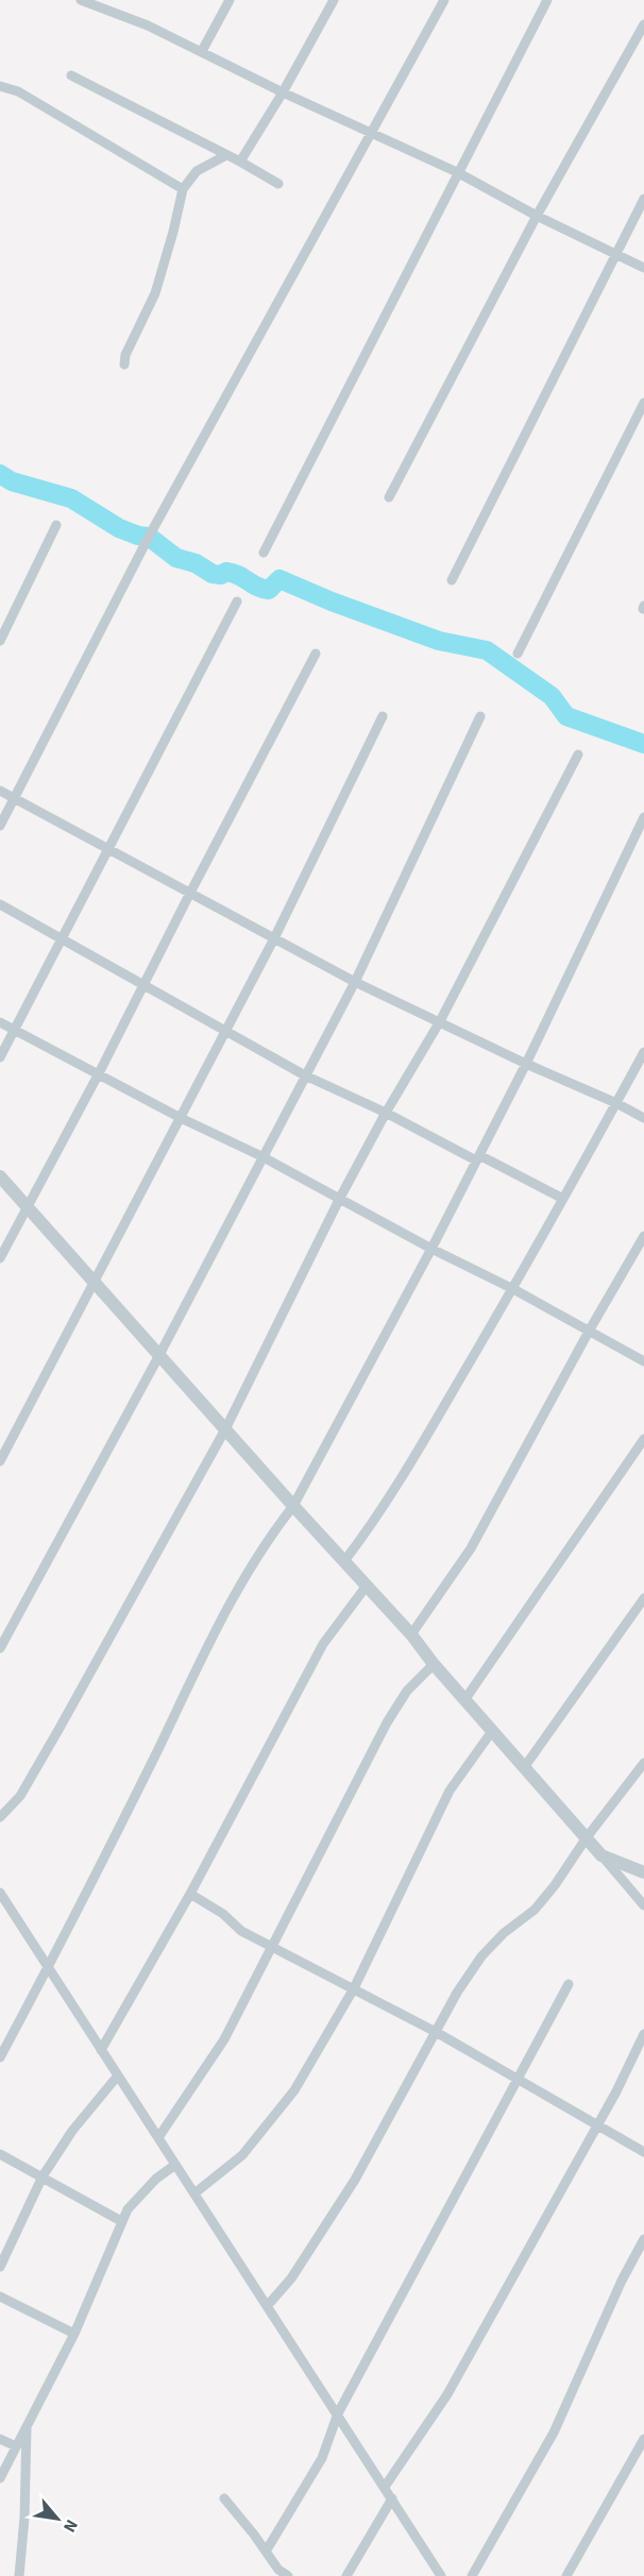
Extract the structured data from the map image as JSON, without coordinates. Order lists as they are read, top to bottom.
{
  "north": "bottom right"
}
